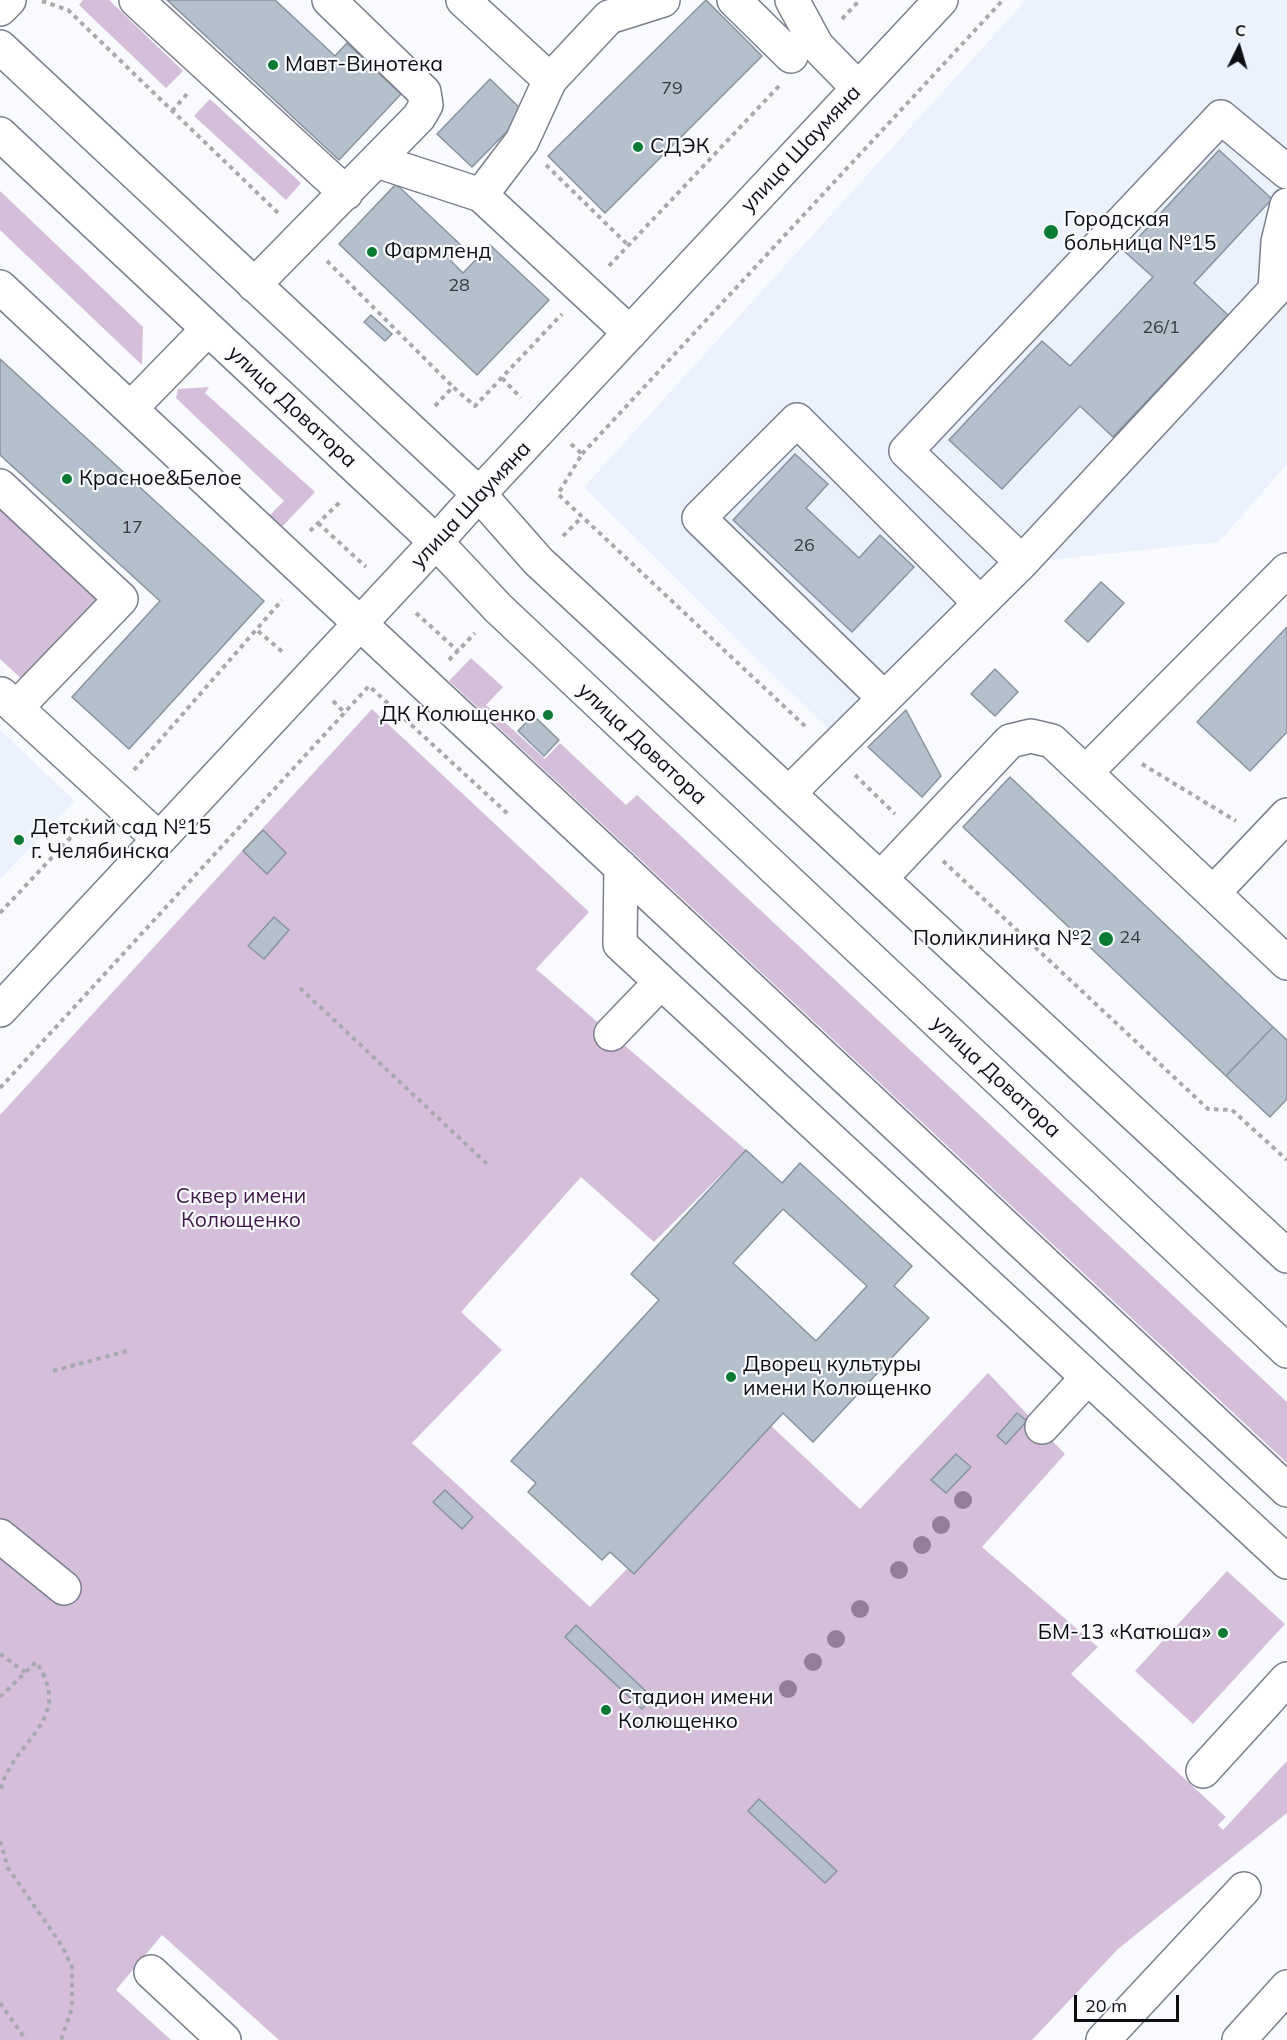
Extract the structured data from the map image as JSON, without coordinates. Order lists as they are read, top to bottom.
{
  "streets": {
    "main road": ["улица Шаумяна", "улица Доватора"]
  },
  "crossings": [
    ["улица Шаумяна", "улица Доватора"]
  ],
  "parks": ["Сквер имени Колющенко"],
  "places": [
    "Мавт-Винотека",
    "СДЭК",
    "Городская больница №15",
    "Фармленд",
    "Красное&Белое",
    "ДК Колющенко",
    "Детский сад №15 г. Челябинска",
    "Поликлиника №2",
    "Дворец культуры имени Колющенко",
    "БМ-13 «Катюша»",
    "Стадион имени Колющенко"
  ],
  "house_numbers": [
    "79",
    "28",
    "26/1",
    "17",
    "26",
    "24"
  ],
  "scale_bar": "20 m",
  "north": "top"
}
